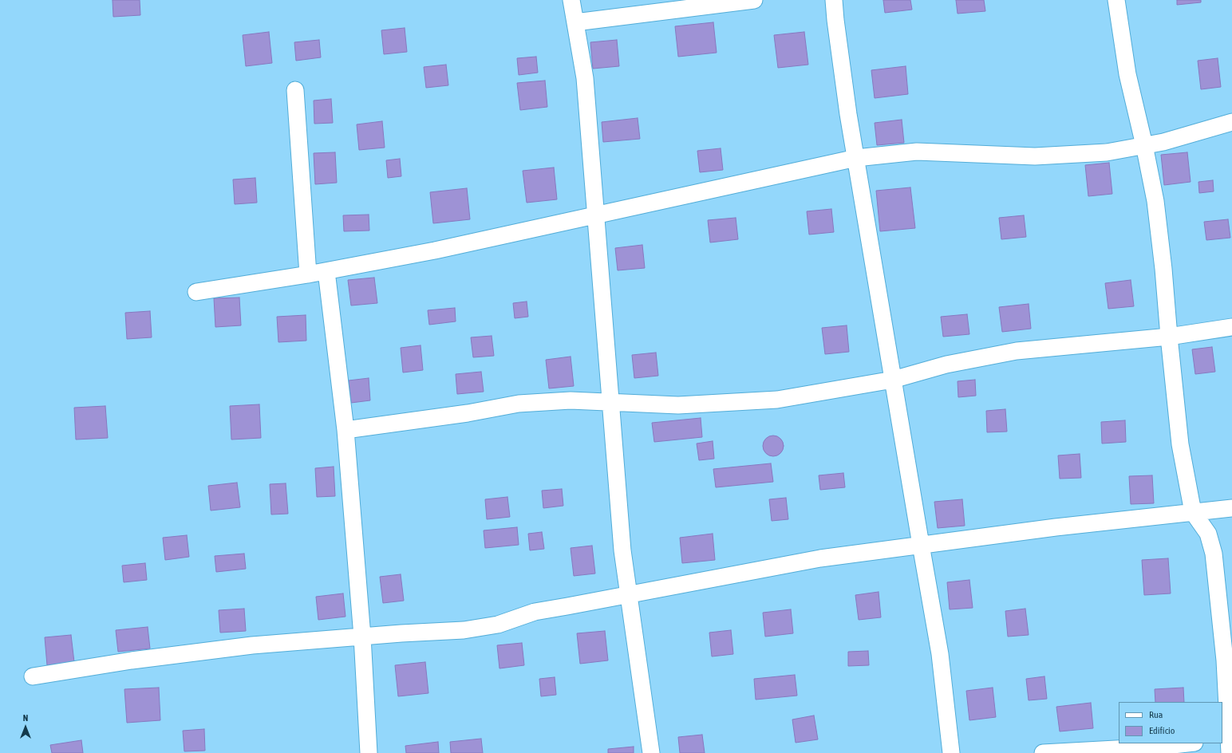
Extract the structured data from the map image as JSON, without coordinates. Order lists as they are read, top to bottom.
{
  "legend": ["Rua", "Edifício"],
  "north": "top"
}
